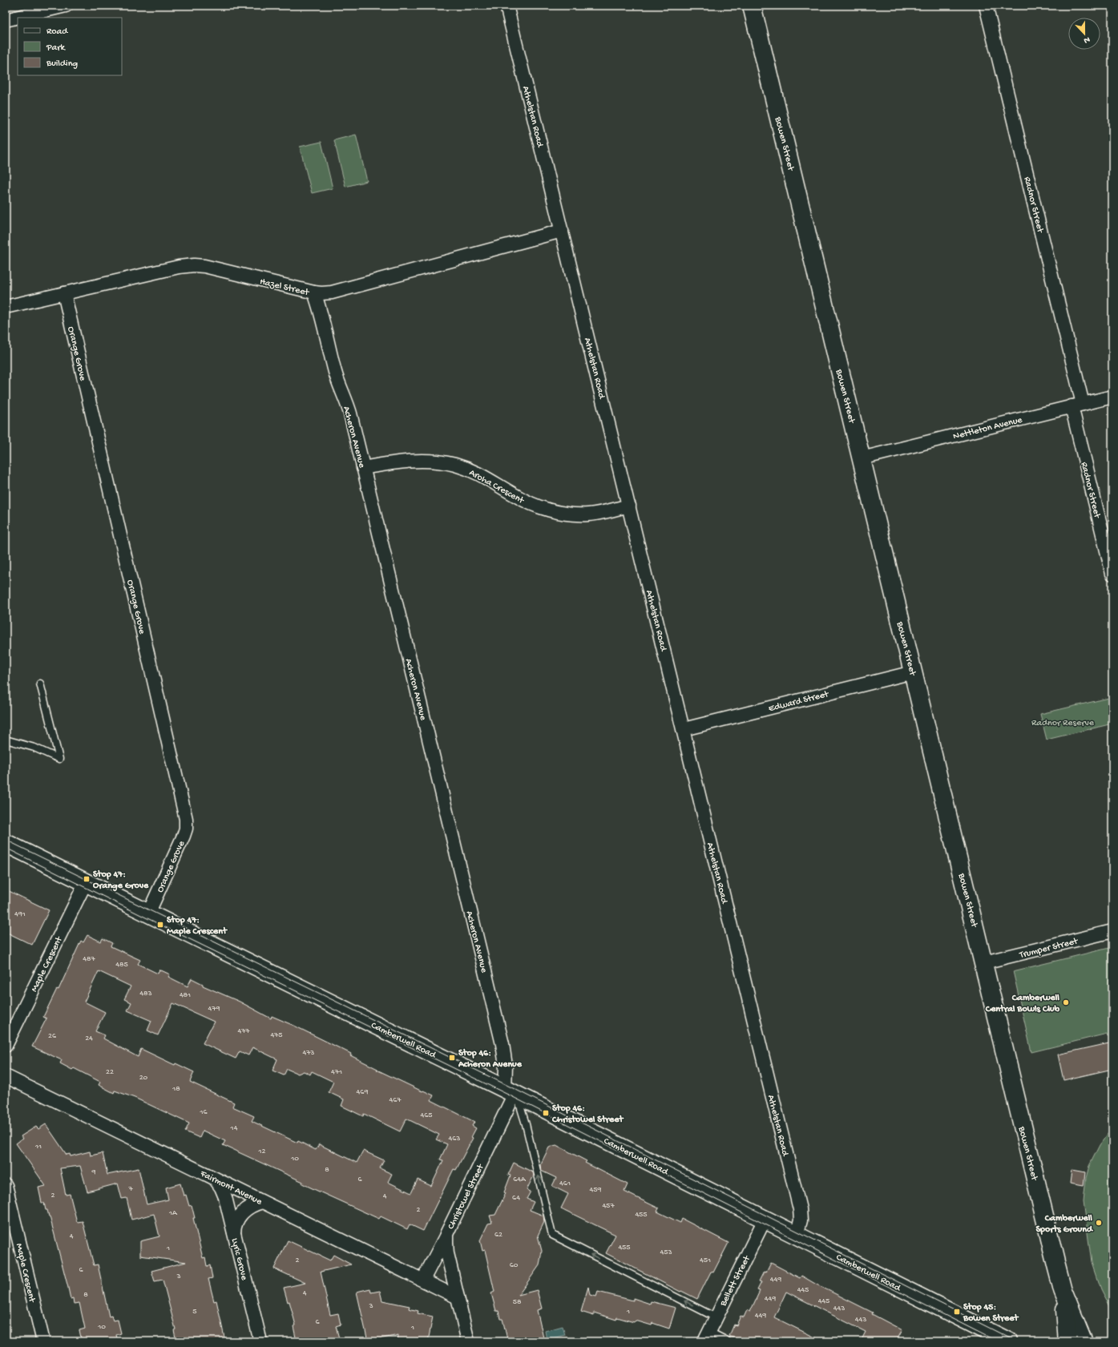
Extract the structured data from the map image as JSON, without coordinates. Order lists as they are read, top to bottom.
{
  "streets": {
    "street": [
      "Athelstan Road",
      "Bowen Street",
      "Radnor Street",
      "Hazel Street",
      "Orange Grove",
      "Nettleton Avenue",
      "Acheron Avenue",
      "Aroha Crescent",
      "Edward Street",
      "Trumper Street",
      "Maple Crescent",
      "Camberwell Road",
      "Fairmont Avenue",
      "Christowel Street",
      "Lyric Grove",
      "Bellett Street"
    ]
  },
  "crossings": [
    ["Athelstan Road", "Hazel Street"],
    ["Athelstan Road", "Aroha Crescent"],
    ["Athelstan Road", "Edward Street"],
    ["Athelstan Road", "Camberwell Road"],
    ["Bowen Street", "Nettleton Avenue"],
    ["Bowen Street", "Edward Street"],
    ["Bowen Street", "Trumper Street"],
    ["Radnor Street", "Nettleton Avenue"],
    ["Hazel Street", "Orange Grove"],
    ["Hazel Street", "Acheron Avenue"],
    ["Orange Grove", "Camberwell Road"],
    ["Acheron Avenue", "Aroha Crescent"],
    ["Acheron Avenue", "Camberwell Road"],
    ["Acheron Avenue", "Christowel Street"],
    ["Maple Crescent", "Camberwell Road"],
    ["Camberwell Road", "Christowel Street"],
    ["Camberwell Road", "Bellett Street"],
    ["Fairmont Avenue", "Christowel Street"],
    ["Fairmont Avenue", "Lyric Grove"]
  ],
  "parks": ["Radnor Reserve"],
  "places": {
    "transit": [
      "Stop 47: Orange Grove",
      "Stop 47: Maple Crescent",
      "Stop 46: Acheron Avenue",
      "Stop 46: Christowel Street",
      "Stop 45: Bowen Street"
    ],
    "other": ["Camberwell Central Bowls Club", "Camberwell Sports Ground"]
  },
  "house_numbers": [
    "491",
    "487",
    "485",
    "483",
    "481",
    "479",
    "477",
    "475",
    "26",
    "24",
    "473",
    "22",
    "471",
    "20",
    "18",
    "469",
    "467",
    "16",
    "465",
    "14",
    "463",
    "11",
    "12",
    "10",
    "8",
    "9",
    "6",
    "64A",
    "461",
    "7",
    "459",
    "2",
    "4",
    "64",
    "457",
    "2",
    "1A",
    "455",
    "62",
    "4",
    "455",
    "1",
    "453",
    "2",
    "451",
    "60",
    "6",
    "3",
    "449",
    "445",
    "4",
    "8",
    "449",
    "445",
    "58",
    "3",
    "443",
    "5",
    "1",
    "449",
    "443",
    "6",
    "10",
    "1"
  ],
  "legend": ["Road", "Park", "Building"],
  "north": "bottom"
}
